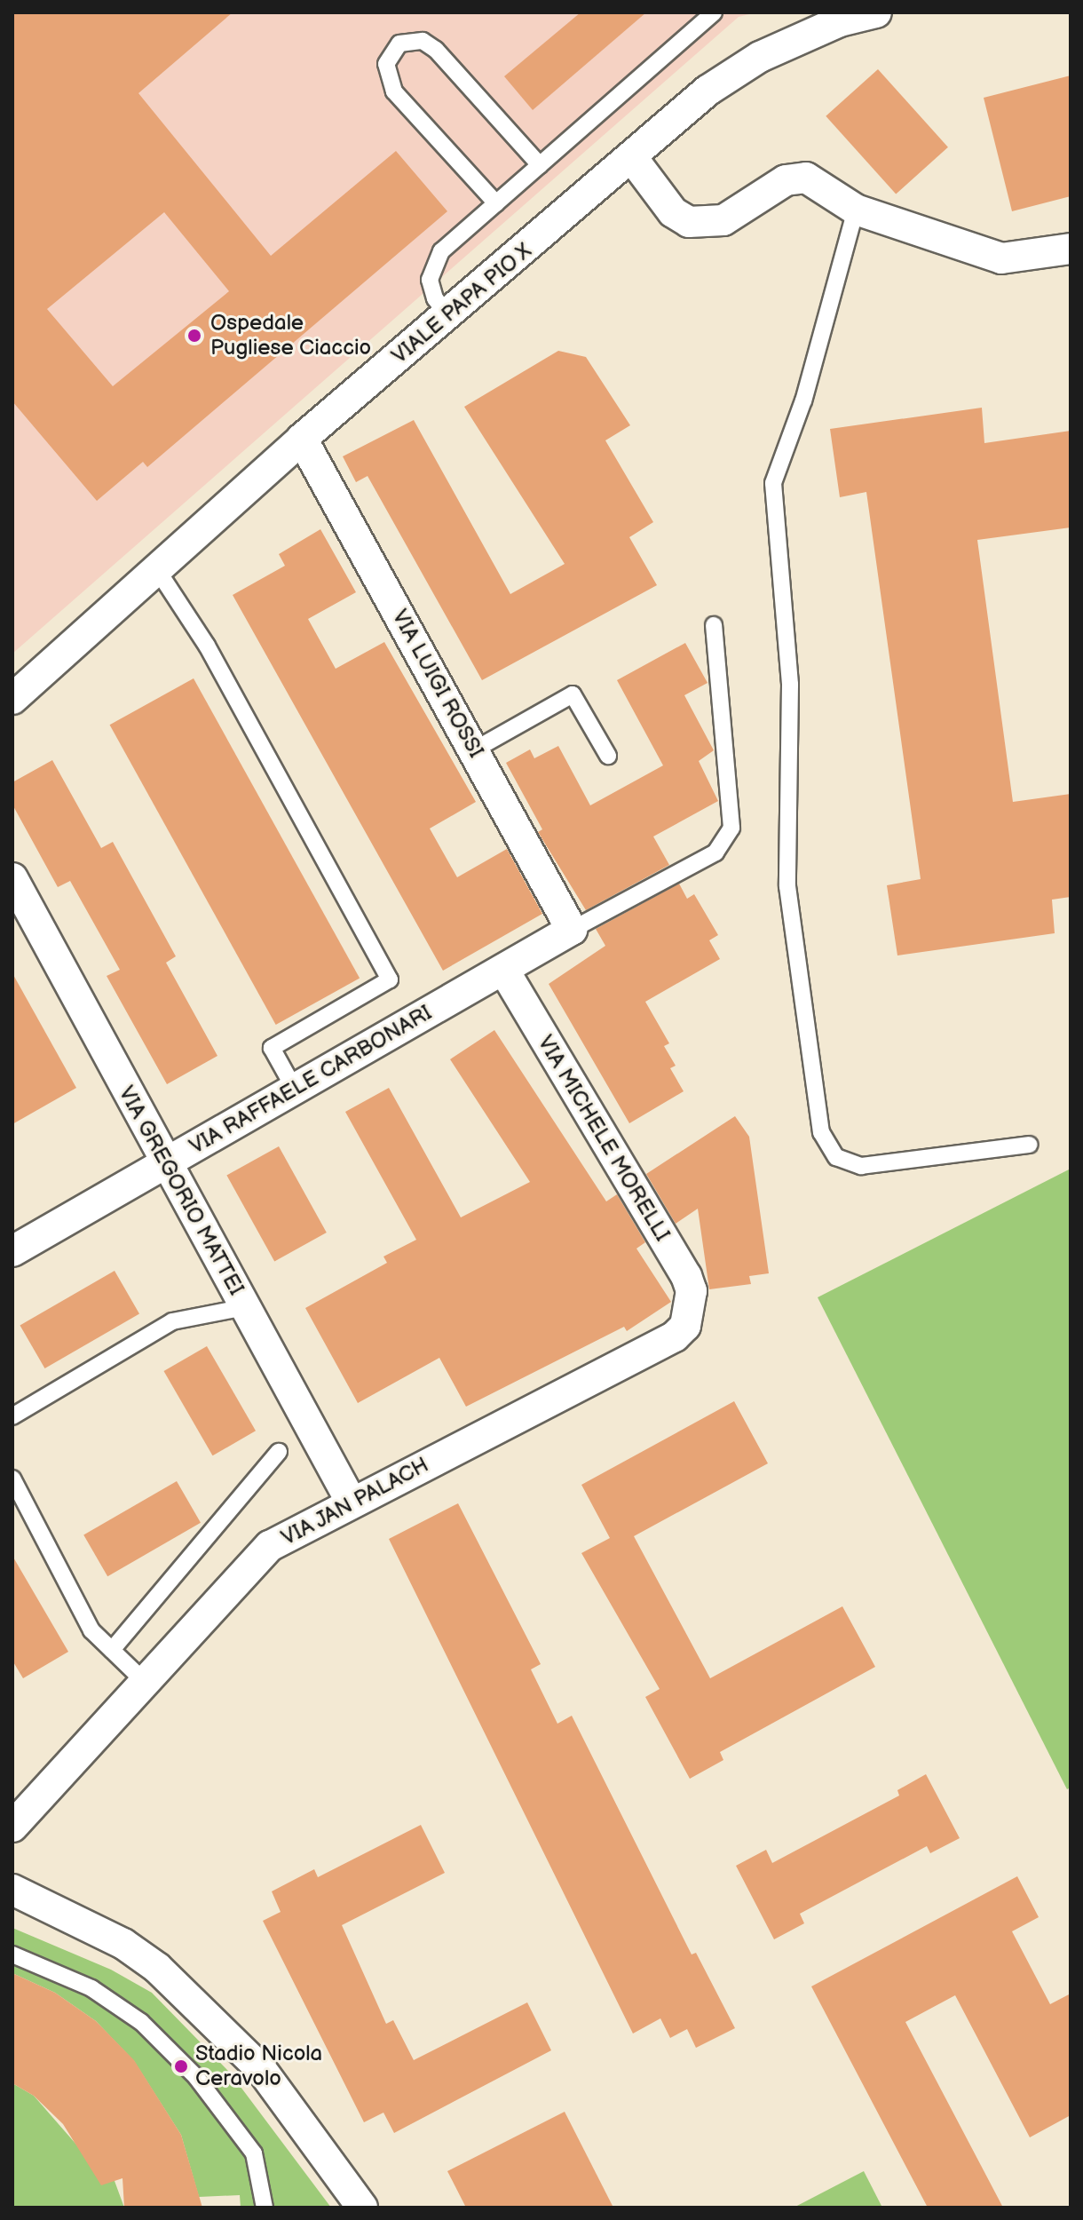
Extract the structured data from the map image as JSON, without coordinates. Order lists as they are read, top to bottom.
{
  "streets": {
    "street": [
      "VIALE PAPA PIO X",
      "VIA LUIGI ROSSI",
      "VIA RAFFAELE CARBONARI",
      "VIA MICHELE MORELLI",
      "VIA GREGORIO MATTEI",
      "VIA JAN PALACH"
    ]
  },
  "crossings": [
    ["VIALE PAPA PIO X", "VIA LUIGI ROSSI"],
    ["VIA LUIGI ROSSI", "VIA RAFFAELE CARBONARI"],
    ["VIA RAFFAELE CARBONARI", "VIA MICHELE MORELLI"],
    ["VIA RAFFAELE CARBONARI", "VIA GREGORIO MATTEI"],
    ["VIA MICHELE MORELLI", "VIA JAN PALACH"],
    ["VIA GREGORIO MATTEI", "VIA JAN PALACH"]
  ],
  "places": ["Ospedale Pugliese Ciaccio", "Stadio Nicola Ceravolo"]
}
